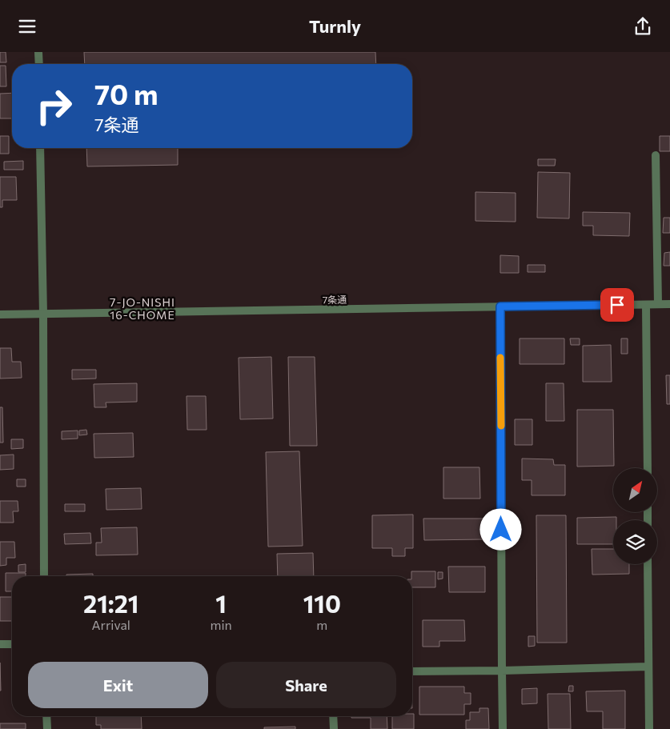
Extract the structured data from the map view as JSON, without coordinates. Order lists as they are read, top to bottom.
{
  "streets": {
    "street": ["7条通"]
  },
  "districts": ["7-JO-NISHI 16-CHOME"],
  "north": "top right",
  "page": {
    "header": "Turnly",
    "turn": ["70 m", "7条通"],
    "eta": [
      "21:21",
      "Arrival",
      "1",
      "min",
      "110",
      "m"
    ],
    "buttons": ["Exit", "Share"]
  }
}
